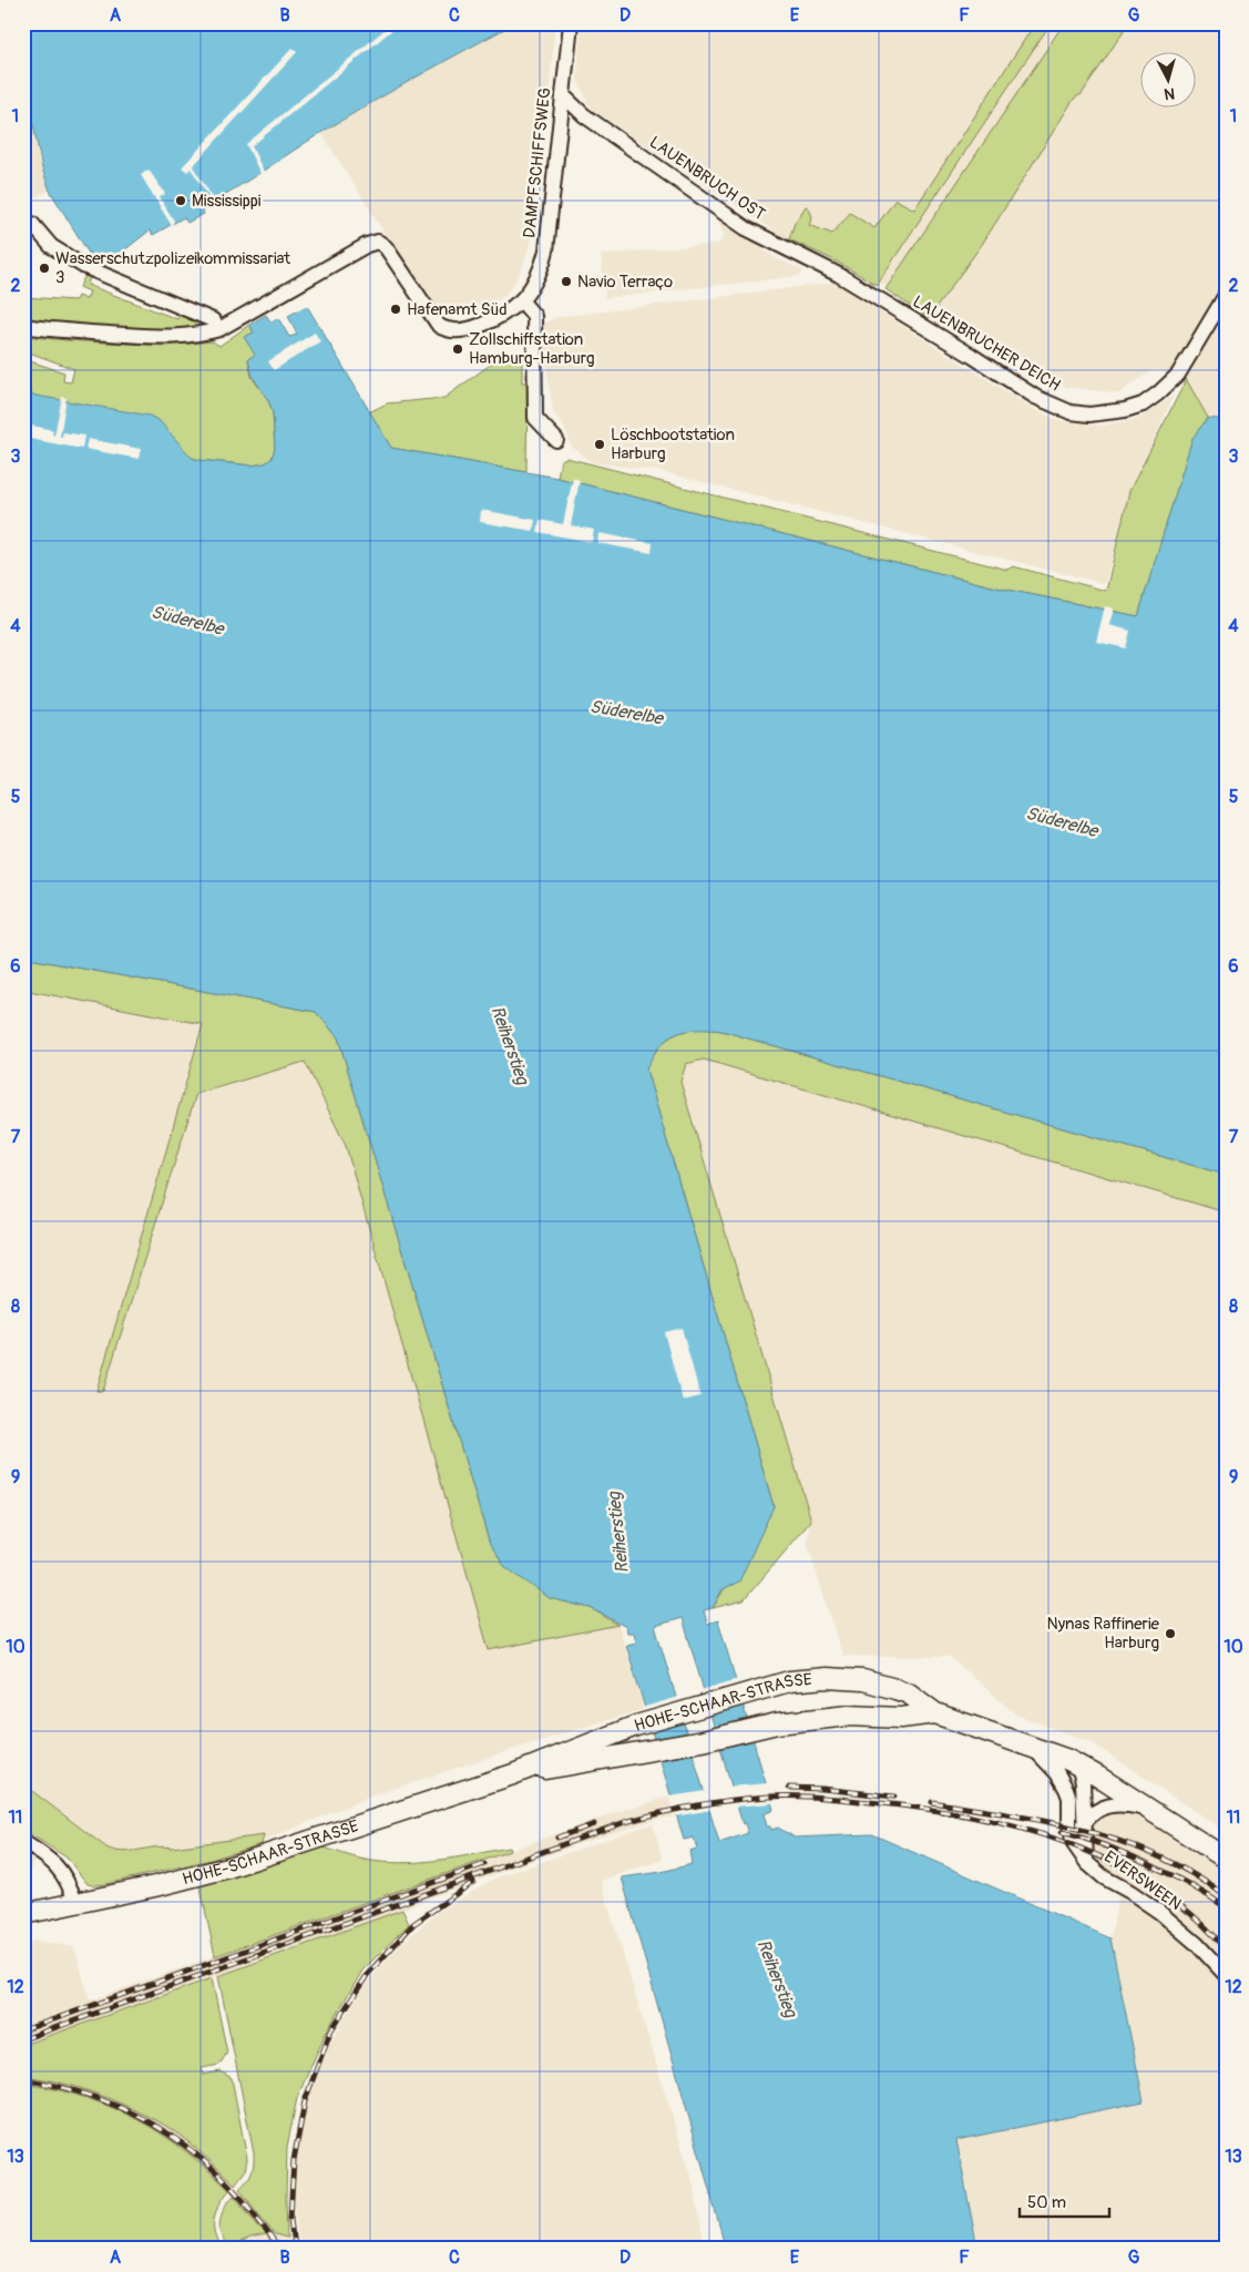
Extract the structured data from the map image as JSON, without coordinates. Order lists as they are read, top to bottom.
{
  "streets": {
    "main road": ["HOHE-SCHAAR-STRASSE"],
    "street": [
      "DAMPFSCHIFFSWEG",
      "LAUENBRUCH OST",
      "LAUENBRUCHER DEICH",
      "EVERSWEEN"
    ]
  },
  "crossings": [
    ["DAMPFSCHIFFSWEG", "LAUENBRUCH OST"],
    ["LAUENBRUCH OST", "LAUENBRUCHER DEICH"],
    ["HOHE-SCHAAR-STRASSE", "EVERSWEEN"]
  ],
  "water": ["Süderelbe", "Reiherstieg"],
  "places": [
    "Mississippi",
    "Wasserschutzpolizeikommissariat 3",
    "Navio Terraço",
    "Hafenamt Süd",
    "Zollschiffstation Hamburg-Harburg",
    "Löschbootstation Harburg",
    "Nynas Raffinerie Harburg"
  ],
  "scale_bar": "50 m",
  "north": "bottom",
  "grid": {
    "columns": [
      "A",
      "B",
      "C",
      "D",
      "E",
      "F",
      "G"
    ],
    "rows": [
      "1",
      "2",
      "3",
      "4",
      "5",
      "6",
      "7",
      "8",
      "9",
      "10",
      "11",
      "12",
      "13"
    ]
  }
}
